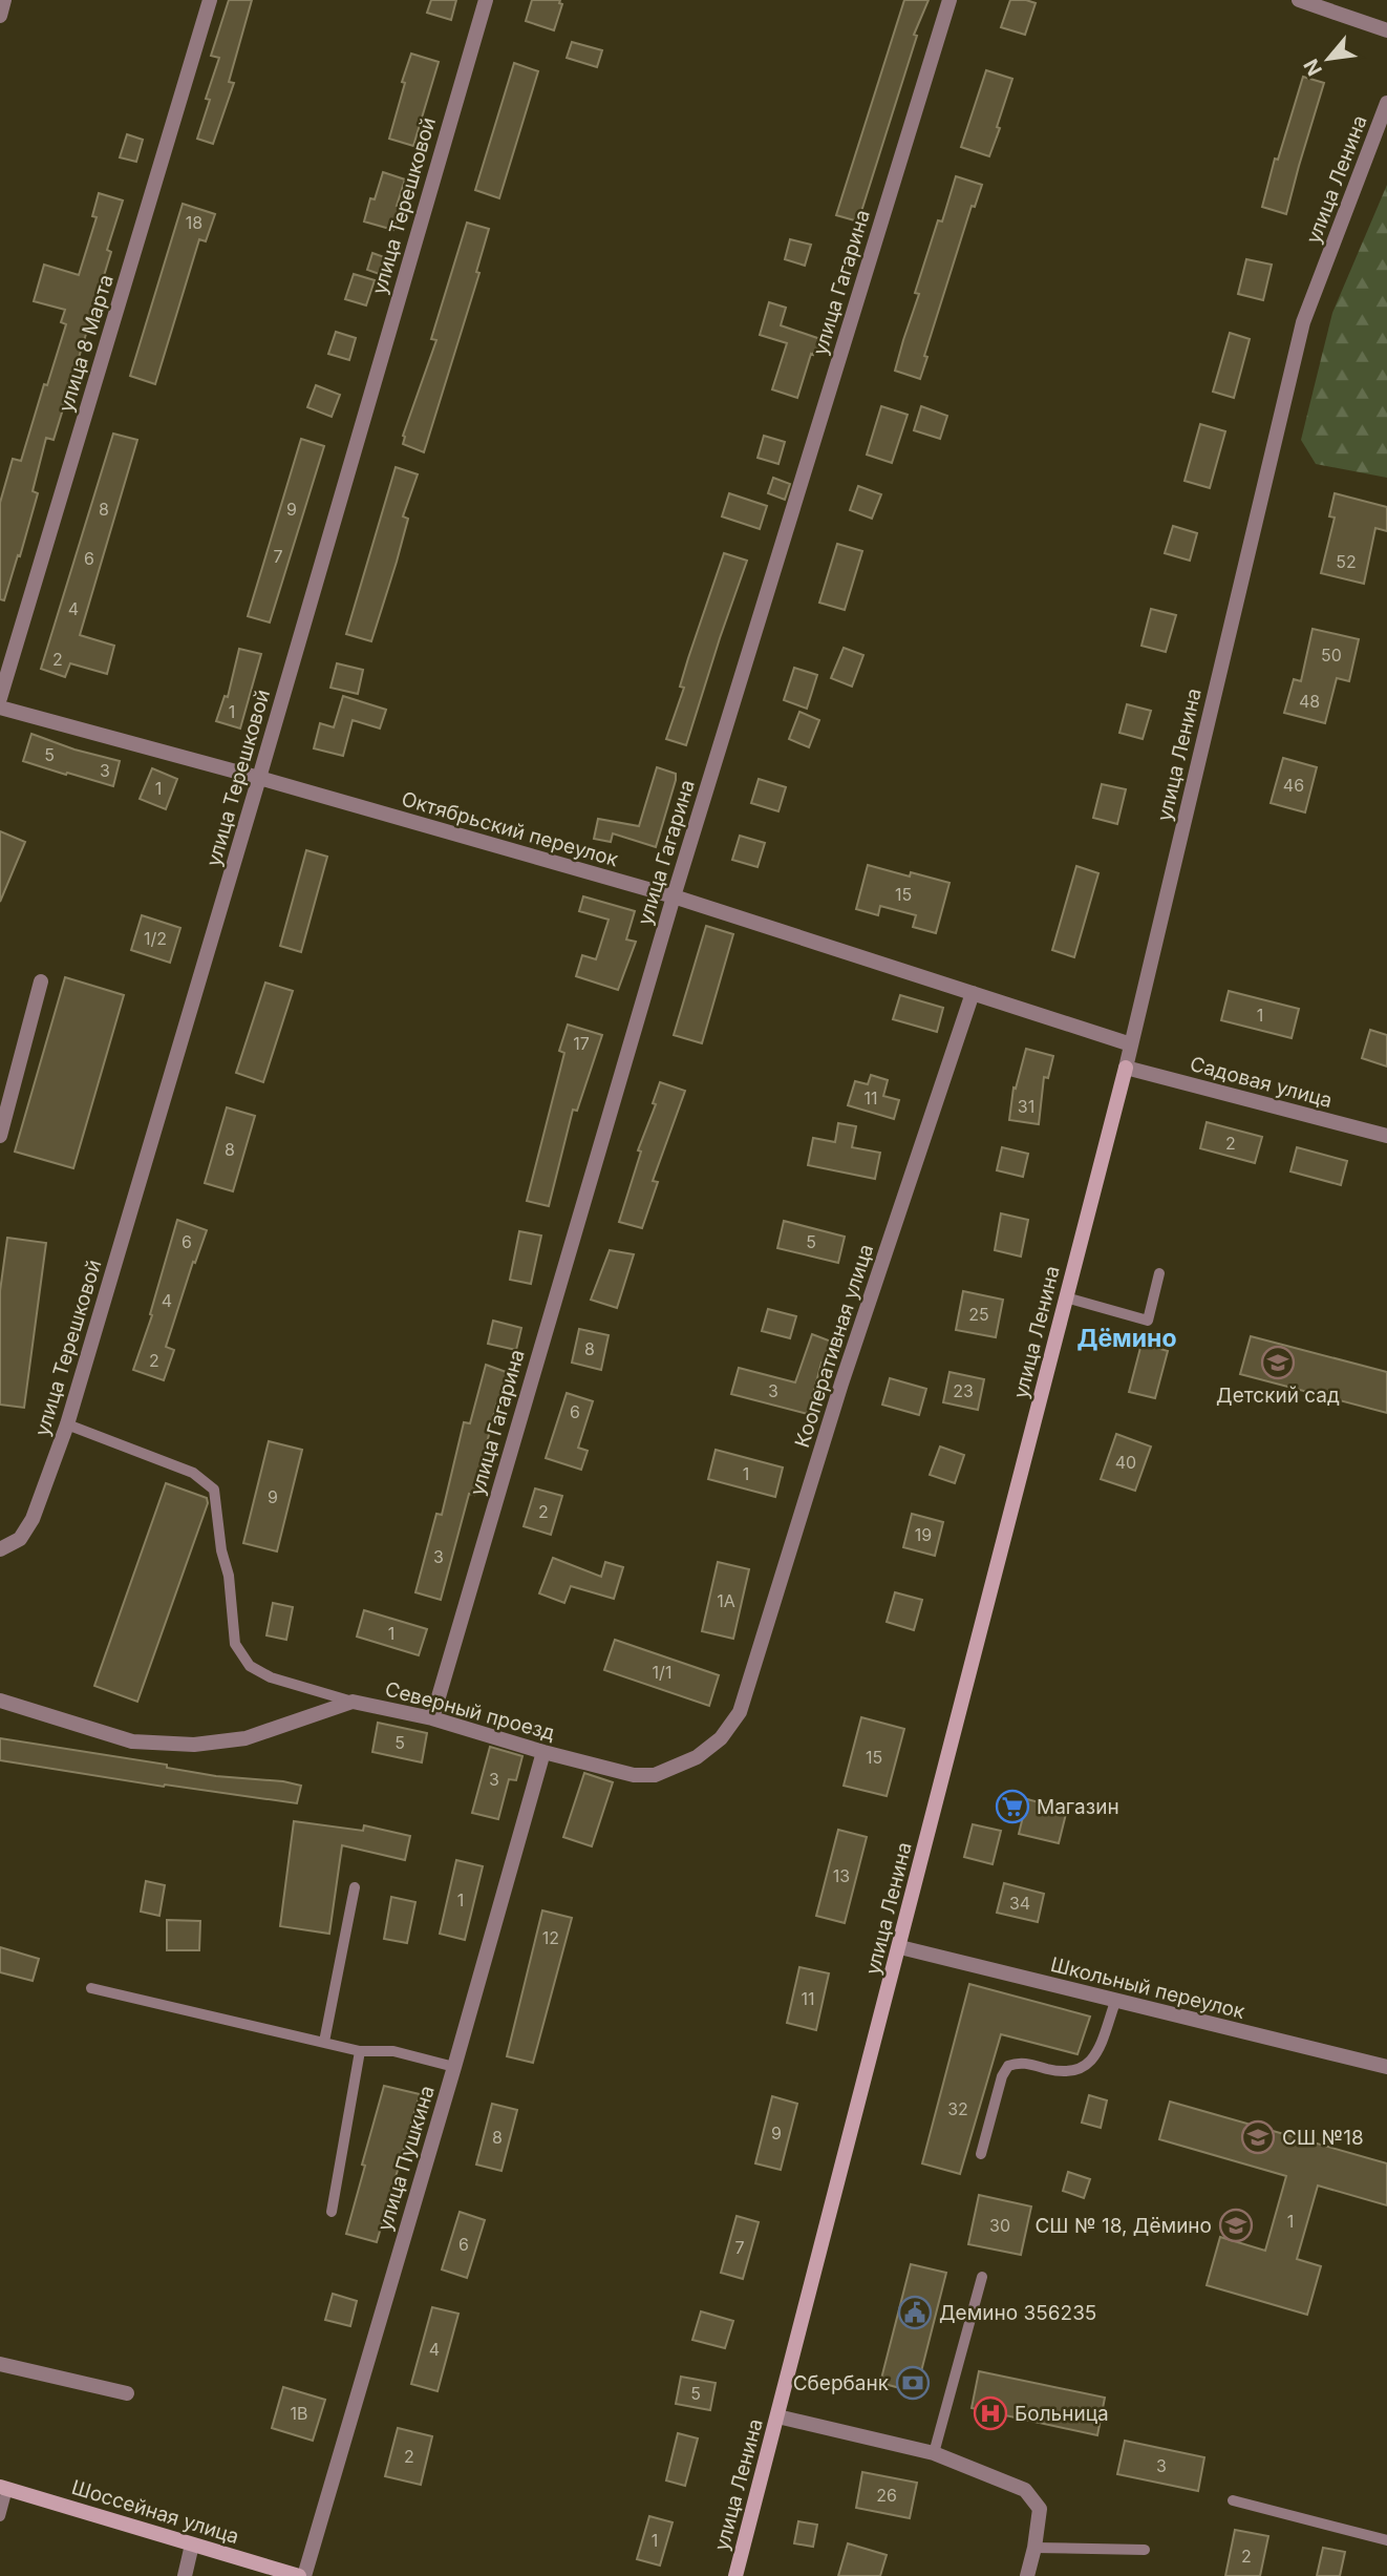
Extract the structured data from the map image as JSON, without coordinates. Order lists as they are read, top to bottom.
{
  "streets": {
    "street": [
      "улица Ленина",
      "улица Терешковой",
      "улица Гагарина",
      "улица 8 Марта",
      "Октябрьский переулок",
      "Садовая улица",
      "Кооперативная улица",
      "Северный проезд",
      "Школьный переулок",
      "улица Пушкина",
      "Шоссейная улица"
    ]
  },
  "crossings": [
    ["улица Ленина", "Октябрьский переулок"],
    ["улица Ленина", "Садовая улица"],
    ["улица Ленина", "Школьный переулок"],
    ["улица Терешковой", "Октябрьский переулок"],
    ["улица Гагарина", "Октябрьский переулок"],
    ["улица Гагарина", "Северный проезд"],
    ["Октябрьский переулок", "Кооперативная улица"],
    ["Кооперативная улица", "Северный проезд"],
    ["Северный проезд", "улица Пушкина"],
    ["улица Пушкина", "Шоссейная улица"]
  ],
  "districts": ["Дёмино"],
  "places": {
    "school or university": ["Детский сад", "СШ №18", "СШ № 18, Дёмино"],
    "supermarket": ["Магазин"],
    "public building": ["Демино 356235"],
    "bank": ["Сбербанк"],
    "hospital": ["Больница"]
  },
  "house_numbers": [
    "18",
    "8",
    "9",
    "7",
    "6",
    "52",
    "4",
    "50",
    "2",
    "48",
    "1",
    "5",
    "3",
    "46",
    "1",
    "15",
    "1/2",
    "1",
    "17",
    "11",
    "31",
    "2",
    "8",
    "6",
    "5",
    "4",
    "25",
    "8",
    "2",
    "3",
    "23",
    "6",
    "40",
    "1",
    "9",
    "2",
    "19",
    "3",
    "1А",
    "1",
    "1/1",
    "5",
    "15",
    "3",
    "13",
    "1",
    "34",
    "12",
    "11",
    "32",
    "9",
    "8",
    "1",
    "30",
    "6",
    "7",
    "4",
    "5",
    "1В",
    "2",
    "3",
    "26",
    "1",
    "2"
  ],
  "north": "bottom left"
}
